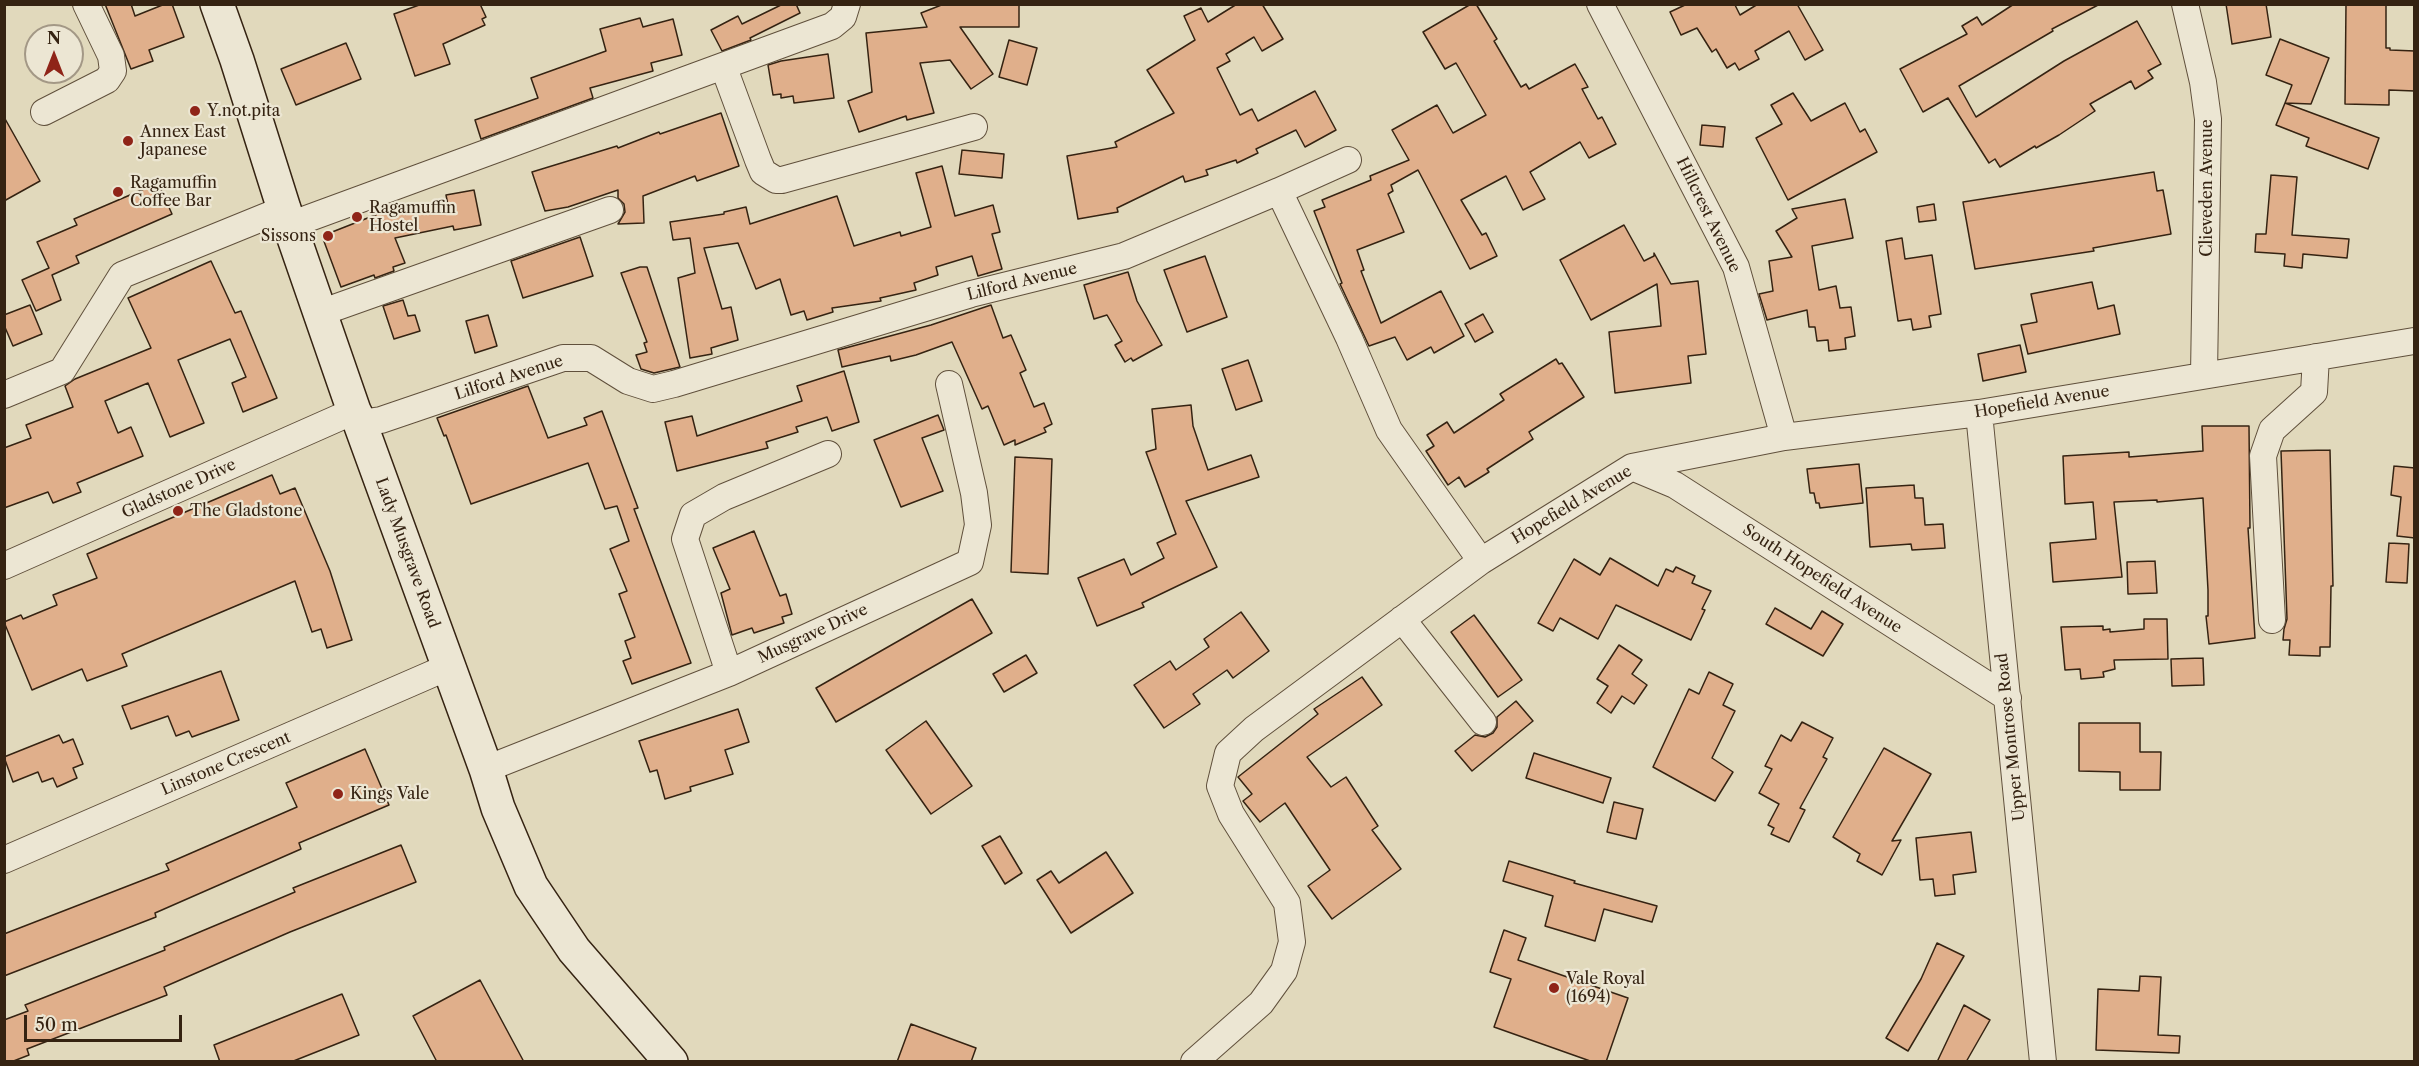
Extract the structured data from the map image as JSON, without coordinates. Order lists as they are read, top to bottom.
{
  "streets": {
    "main road": ["Lady Musgrave Road"],
    "street": [
      "Clieveden Avenue",
      "Hillcrest Avenue",
      "Lilford Avenue",
      "Hopefield Avenue",
      "Gladstone Drive",
      "South Hopefield Avenue",
      "Musgrave Drive",
      "Upper Montrose Road",
      "Linstone Crescent"
    ]
  },
  "crossings": [
    ["Clieveden Avenue", "Hopefield Avenue"],
    ["Hillcrest Avenue", "Hopefield Avenue"],
    ["Lilford Avenue", "Gladstone Drive"],
    ["Lilford Avenue", "Lady Musgrave Road"],
    ["Hopefield Avenue", "South Hopefield Avenue"],
    ["Hopefield Avenue", "Upper Montrose Road"],
    ["Gladstone Drive", "Lady Musgrave Road"],
    ["Lady Musgrave Road", "Musgrave Drive"],
    ["Lady Musgrave Road", "Linstone Crescent"],
    ["South Hopefield Avenue", "Upper Montrose Road"]
  ],
  "places": [
    "Y.not.pita",
    "Annex East Japanese",
    "Ragamuffin Coffee Bar",
    "Ragamuffin Hostel",
    "Sissons",
    "The Gladstone",
    "Kings Vale",
    "Vale Royal (1694)"
  ],
  "scale_bar": "50 m",
  "north": "top"
}
